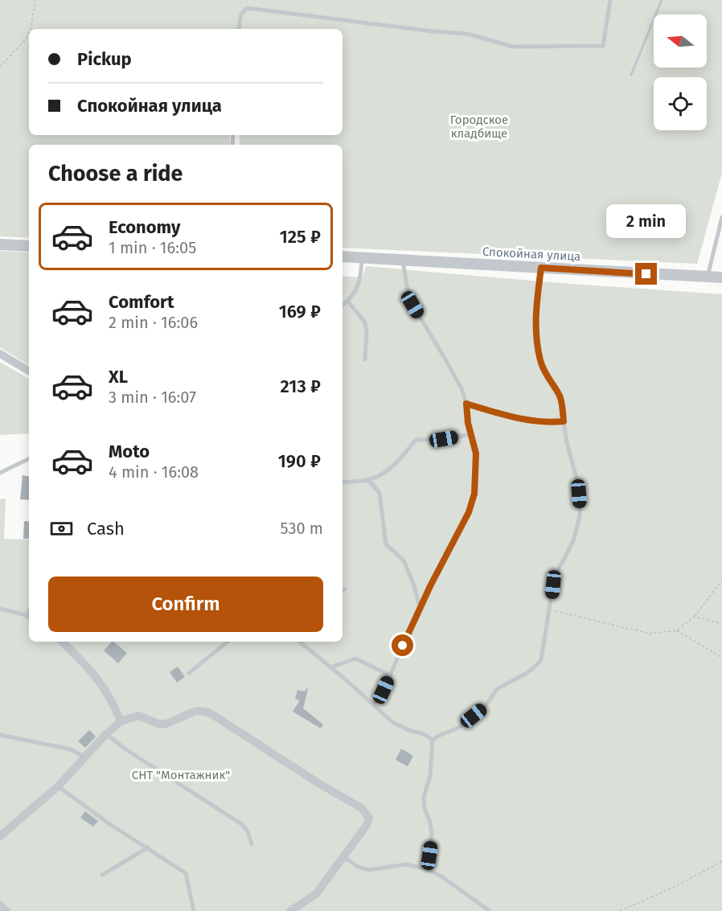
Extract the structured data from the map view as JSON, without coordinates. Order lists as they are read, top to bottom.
{
  "streets": {
    "street": ["Спокойная улица"]
  },
  "parks": ["Городское кладбище", "СНТ \"Монтажник\""],
  "north": "left",
  "page": {
    "banner": ["Pickup", "Спокойная улица"],
    "heading": "Choose a ride",
    "list": [
      {
        "name": "Economy",
        "note": "1 min · 16:05",
        "value": "125 ₽"
      },
      {
        "name": "Comfort",
        "note": "2 min · 16:06",
        "value": "169 ₽"
      },
      {
        "name": "XL",
        "note": "3 min · 16:07",
        "value": "213 ₽"
      },
      {
        "name": "Moto",
        "note": "4 min · 16:08",
        "value": "190 ₽"
      }
    ],
    "bubble": "2 min",
    "pay": ["Cash", "530 m"],
    "buttons": "Confirm"
  }
}
